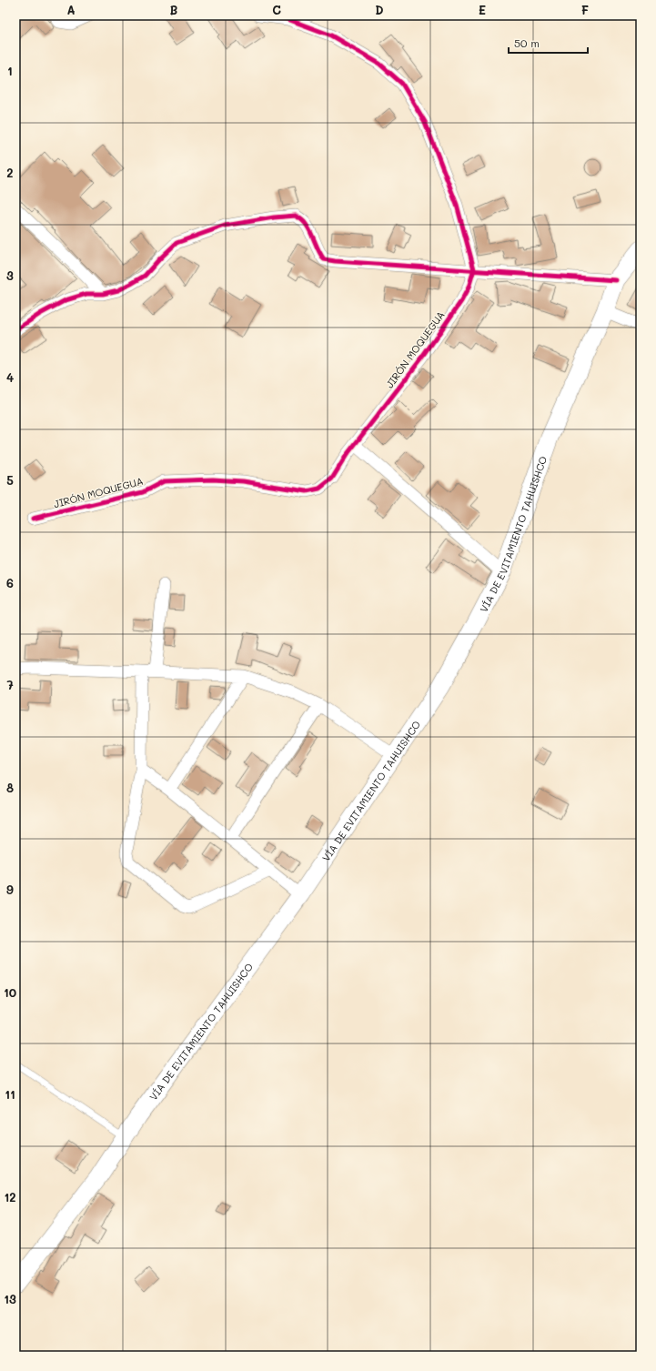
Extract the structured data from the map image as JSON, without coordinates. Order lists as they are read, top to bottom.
{
  "streets": {
    "main road": ["VÍA DE EVITAMIENTO TAHUISHCO"],
    "street": ["JIRÓN MOQUEGUA"]
  },
  "scale_bar": "50 m",
  "grid": {
    "columns": [
      "A",
      "B",
      "C",
      "D",
      "E",
      "F"
    ],
    "rows": [
      "1",
      "2",
      "3",
      "4",
      "5",
      "6",
      "7",
      "8",
      "9",
      "10",
      "11",
      "12",
      "13"
    ]
  }
}
